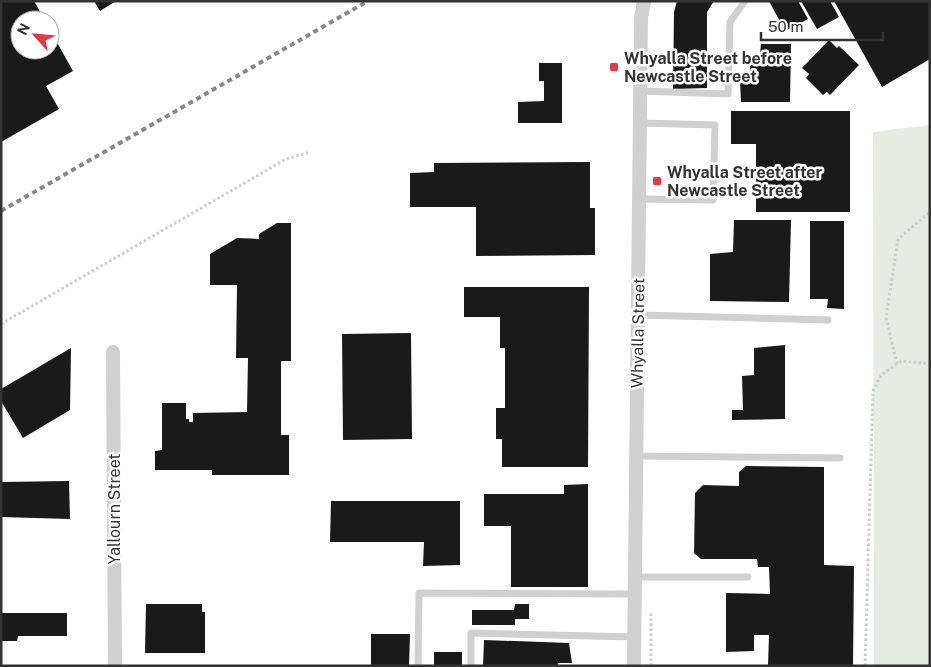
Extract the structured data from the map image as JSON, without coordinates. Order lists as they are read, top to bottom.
{
  "streets": {
    "street": ["Whyalla Street", "Yallourn Street"]
  },
  "places": {
    "transit": ["Whyalla Street before Newcastle Street", "Whyalla Street after Newcastle Street"]
  },
  "scale_bar": "50 m",
  "north": "top left"
}
